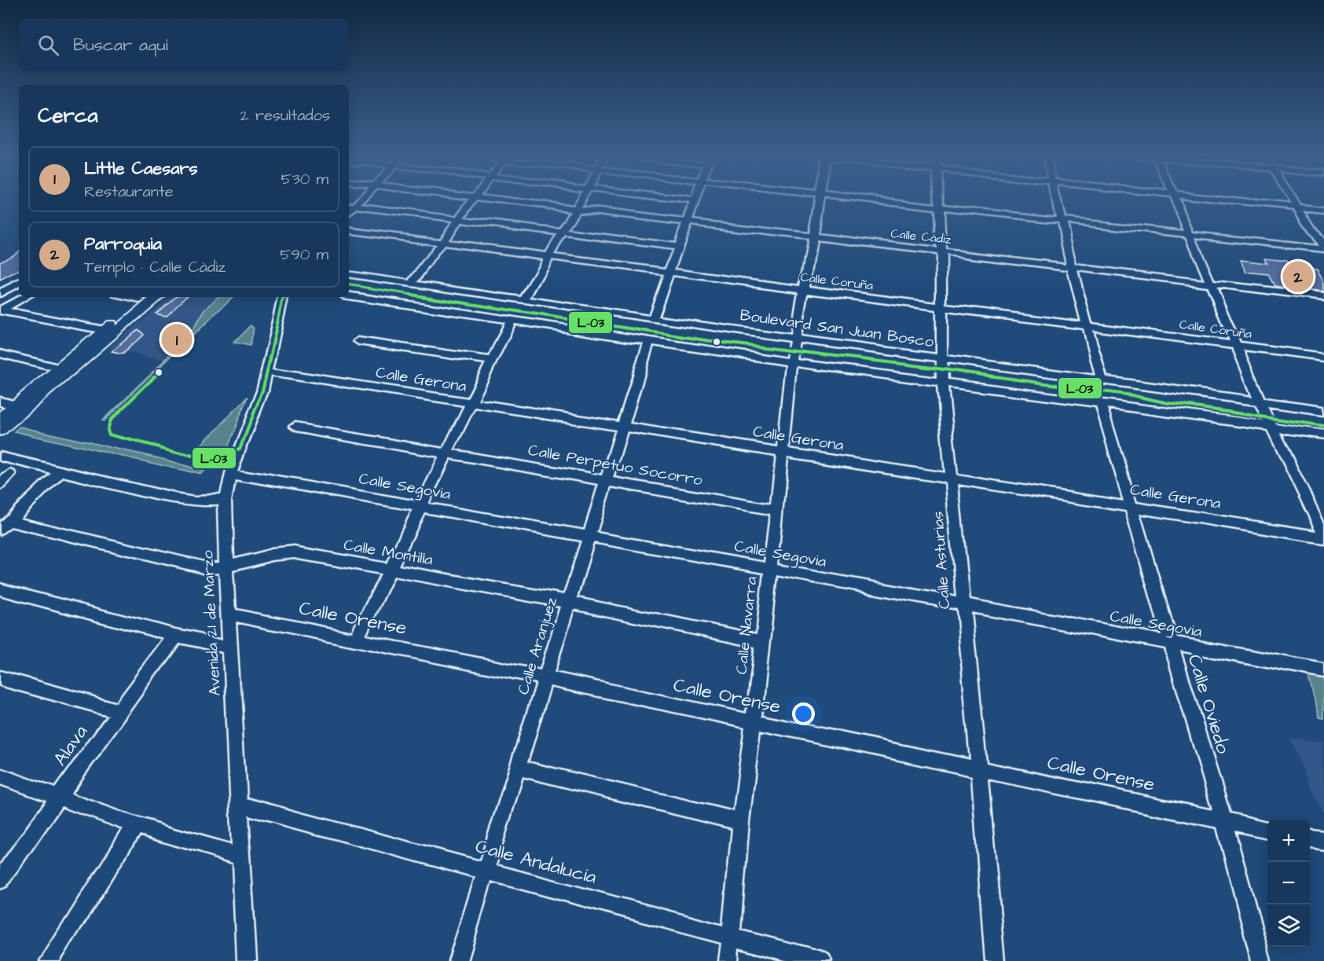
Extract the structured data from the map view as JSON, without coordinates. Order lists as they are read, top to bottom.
{
  "streets": {
    "street": [
      "Calle Cádiz",
      "Calle Coruña",
      "Boulevard San Juan Bosco",
      "Calle Gerona",
      "Calle Perpetuo Socorro",
      "Calle Segovia",
      "Calle Montilla",
      "Calle Asturias",
      "Calle Orense",
      "Avenida 21 de Marzo",
      "Calle Navarra",
      "Calle Aranjuez",
      "Calle Oviedo",
      "Alava",
      "Calle Andalucía"
    ]
  },
  "crossings": [
    ["Calle Cádiz", "Calle Asturias"],
    ["Calle Cádiz", "Calle Navarra"],
    ["Calle Coruña", "Calle Asturias"],
    ["Calle Coruña", "Calle Navarra"],
    ["Boulevard San Juan Bosco", "Calle Asturias"],
    ["Boulevard San Juan Bosco", "Calle Navarra"],
    ["Calle Gerona", "Calle Asturias"],
    ["Calle Gerona", "Avenida 21 de Marzo"],
    ["Calle Gerona", "Calle Navarra"],
    ["Calle Gerona", "Calle Aranjuez"],
    ["Calle Gerona", "Calle Oviedo"],
    ["Calle Perpetuo Socorro", "Calle Navarra"],
    ["Calle Perpetuo Socorro", "Calle Aranjuez"],
    ["Calle Segovia", "Calle Asturias"],
    ["Calle Segovia", "Avenida 21 de Marzo"],
    ["Calle Segovia", "Calle Navarra"],
    ["Calle Segovia", "Calle Aranjuez"],
    ["Calle Segovia", "Calle Oviedo"],
    ["Calle Montilla", "Avenida 21 de Marzo"],
    ["Calle Montilla", "Calle Navarra"],
    ["Calle Montilla", "Calle Aranjuez"],
    ["Calle Asturias", "Calle Orense"],
    ["Calle Orense", "Avenida 21 de Marzo"],
    ["Calle Orense", "Calle Navarra"],
    ["Calle Orense", "Calle Aranjuez"],
    ["Calle Orense", "Calle Oviedo"],
    ["Avenida 21 de Marzo", "Calle Andalucía"],
    ["Calle Navarra", "Calle Andalucía"],
    ["Calle Aranjuez", "Calle Andalucía"]
  ],
  "lines": ["transit line L-03"],
  "page": {
    "search": "Buscar aquí",
    "heading": ["Cerca", "2 resultados"],
    "list": [
      {
        "mark": "1",
        "name": "Little Caesars",
        "note": "Restaurante",
        "value": "530 m"
      },
      {
        "mark": "2",
        "name": "Parroquia",
        "note": "Templo · Calle Cádiz",
        "value": "590 m"
      }
    ],
    "pins": ["2", "1"],
    "map_buttons": ["+", "−"]
  }
}
